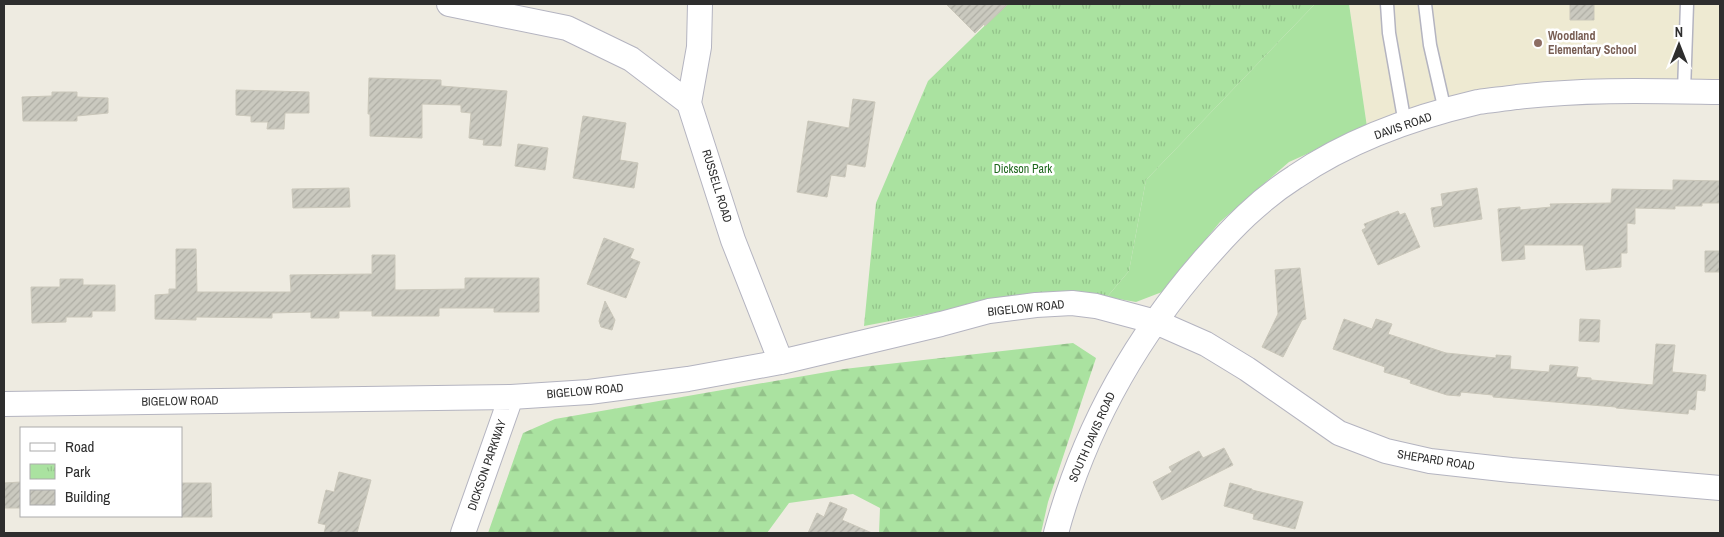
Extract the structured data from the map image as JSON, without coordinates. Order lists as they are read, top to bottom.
{
  "streets": {
    "street": [
      "DAVIS ROAD",
      "RUSSELL ROAD",
      "BIGELOW ROAD",
      "SOUTH DAVIS ROAD",
      "SHEPARD ROAD",
      "DICKSON PARKWAY"
    ]
  },
  "crossings": [
    ["DAVIS ROAD", "BIGELOW ROAD"],
    ["DAVIS ROAD", "SOUTH DAVIS ROAD"],
    ["DAVIS ROAD", "SHEPARD ROAD"],
    ["RUSSELL ROAD", "BIGELOW ROAD"],
    ["BIGELOW ROAD", "SOUTH DAVIS ROAD"],
    ["BIGELOW ROAD", "SHEPARD ROAD"],
    ["BIGELOW ROAD", "DICKSON PARKWAY"],
    ["SOUTH DAVIS ROAD", "SHEPARD ROAD"]
  ],
  "parks": ["Dickson Park"],
  "places": ["Woodland Elementary School"],
  "legend": ["Road", "Park", "Building"],
  "north": "top"
}
